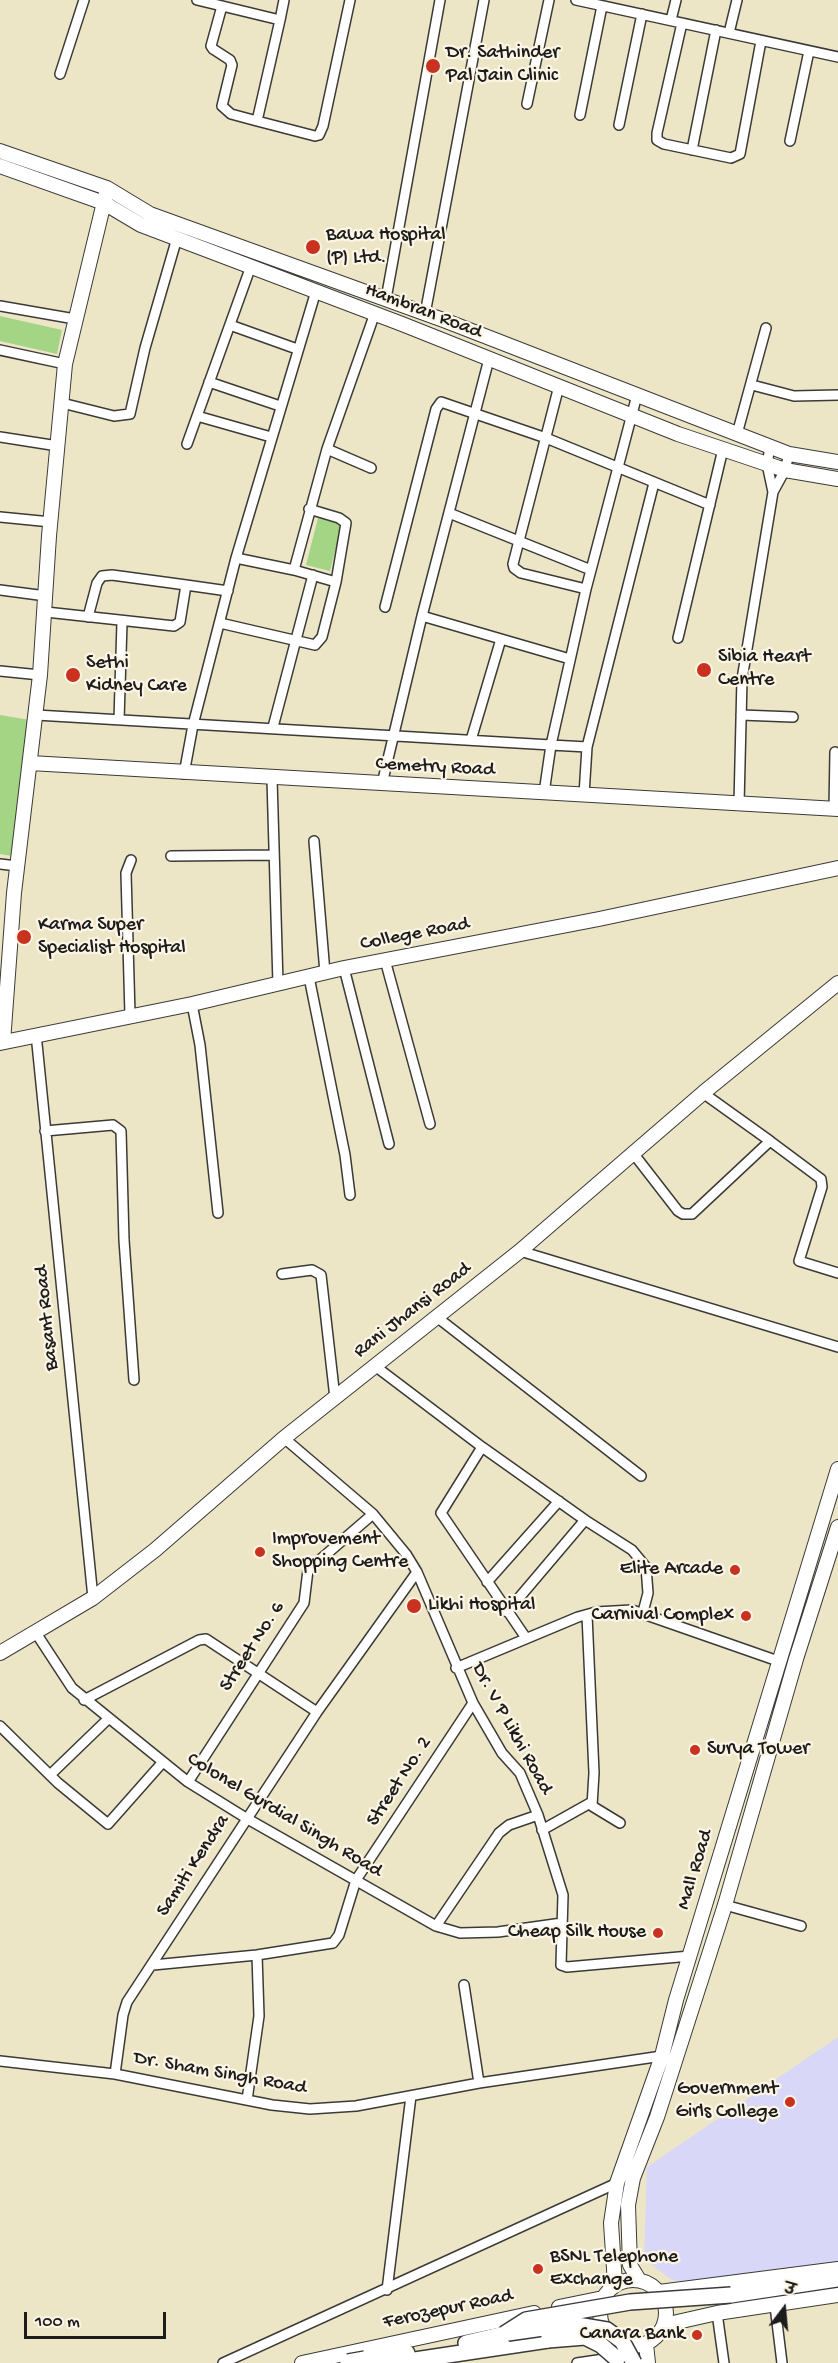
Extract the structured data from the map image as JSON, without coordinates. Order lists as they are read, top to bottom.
{
  "streets": {
    "main road": [
      "Hambran Road",
      "Cemetry Road",
      "College Road",
      "Rani Jhansi Road",
      "Mall Road",
      "Ferozepur Road"
    ],
    "street": [
      "Basant Road",
      "Street No. 6",
      "Dr. V P Likhi Road",
      "Street No. 2",
      "Colonel Gurdial Singh Road",
      "Samiti Kendra",
      "Dr. Sham Singh Road"
    ]
  },
  "crossings": [
    ["College Road", "Basant Road"],
    ["Rani Jhansi Road", "Basant Road"],
    ["Rani Jhansi Road", "Dr. V P Likhi Road"],
    ["Rani Jhansi Road", "Colonel Gurdial Singh Road"],
    ["Street No. 6", "Dr. V P Likhi Road"],
    ["Street No. 6", "Colonel Gurdial Singh Road"],
    ["Dr. V P Likhi Road", "Street No. 2"],
    ["Dr. V P Likhi Road", "Colonel Gurdial Singh Road"],
    ["Dr. V P Likhi Road", "Samiti Kendra"],
    ["Dr. V P Likhi Road", "Mall Road"],
    ["Street No. 2", "Colonel Gurdial Singh Road"],
    ["Colonel Gurdial Singh Road", "Samiti Kendra"],
    ["Samiti Kendra", "Dr. Sham Singh Road"],
    ["Mall Road", "Dr. Sham Singh Road"]
  ],
  "places": [
    "Dr. Sathinder Pal Jain Clinic",
    "Bawa Hospital (P) Ltd.",
    "Sibia Heart Centre",
    "Sethi Kidney Care",
    "Karma Super Specialist Hospital",
    "Improvement Shopping Centre",
    "Elite Arcade",
    "Likhi Hospital",
    "Carnival Complex",
    "Surya Tower",
    "Cheap Silk House",
    "Government Girls College",
    "BSNL Telephone Exchange",
    "Canara Bank"
  ],
  "scale_bar": "100 m",
  "north": "top"
}
